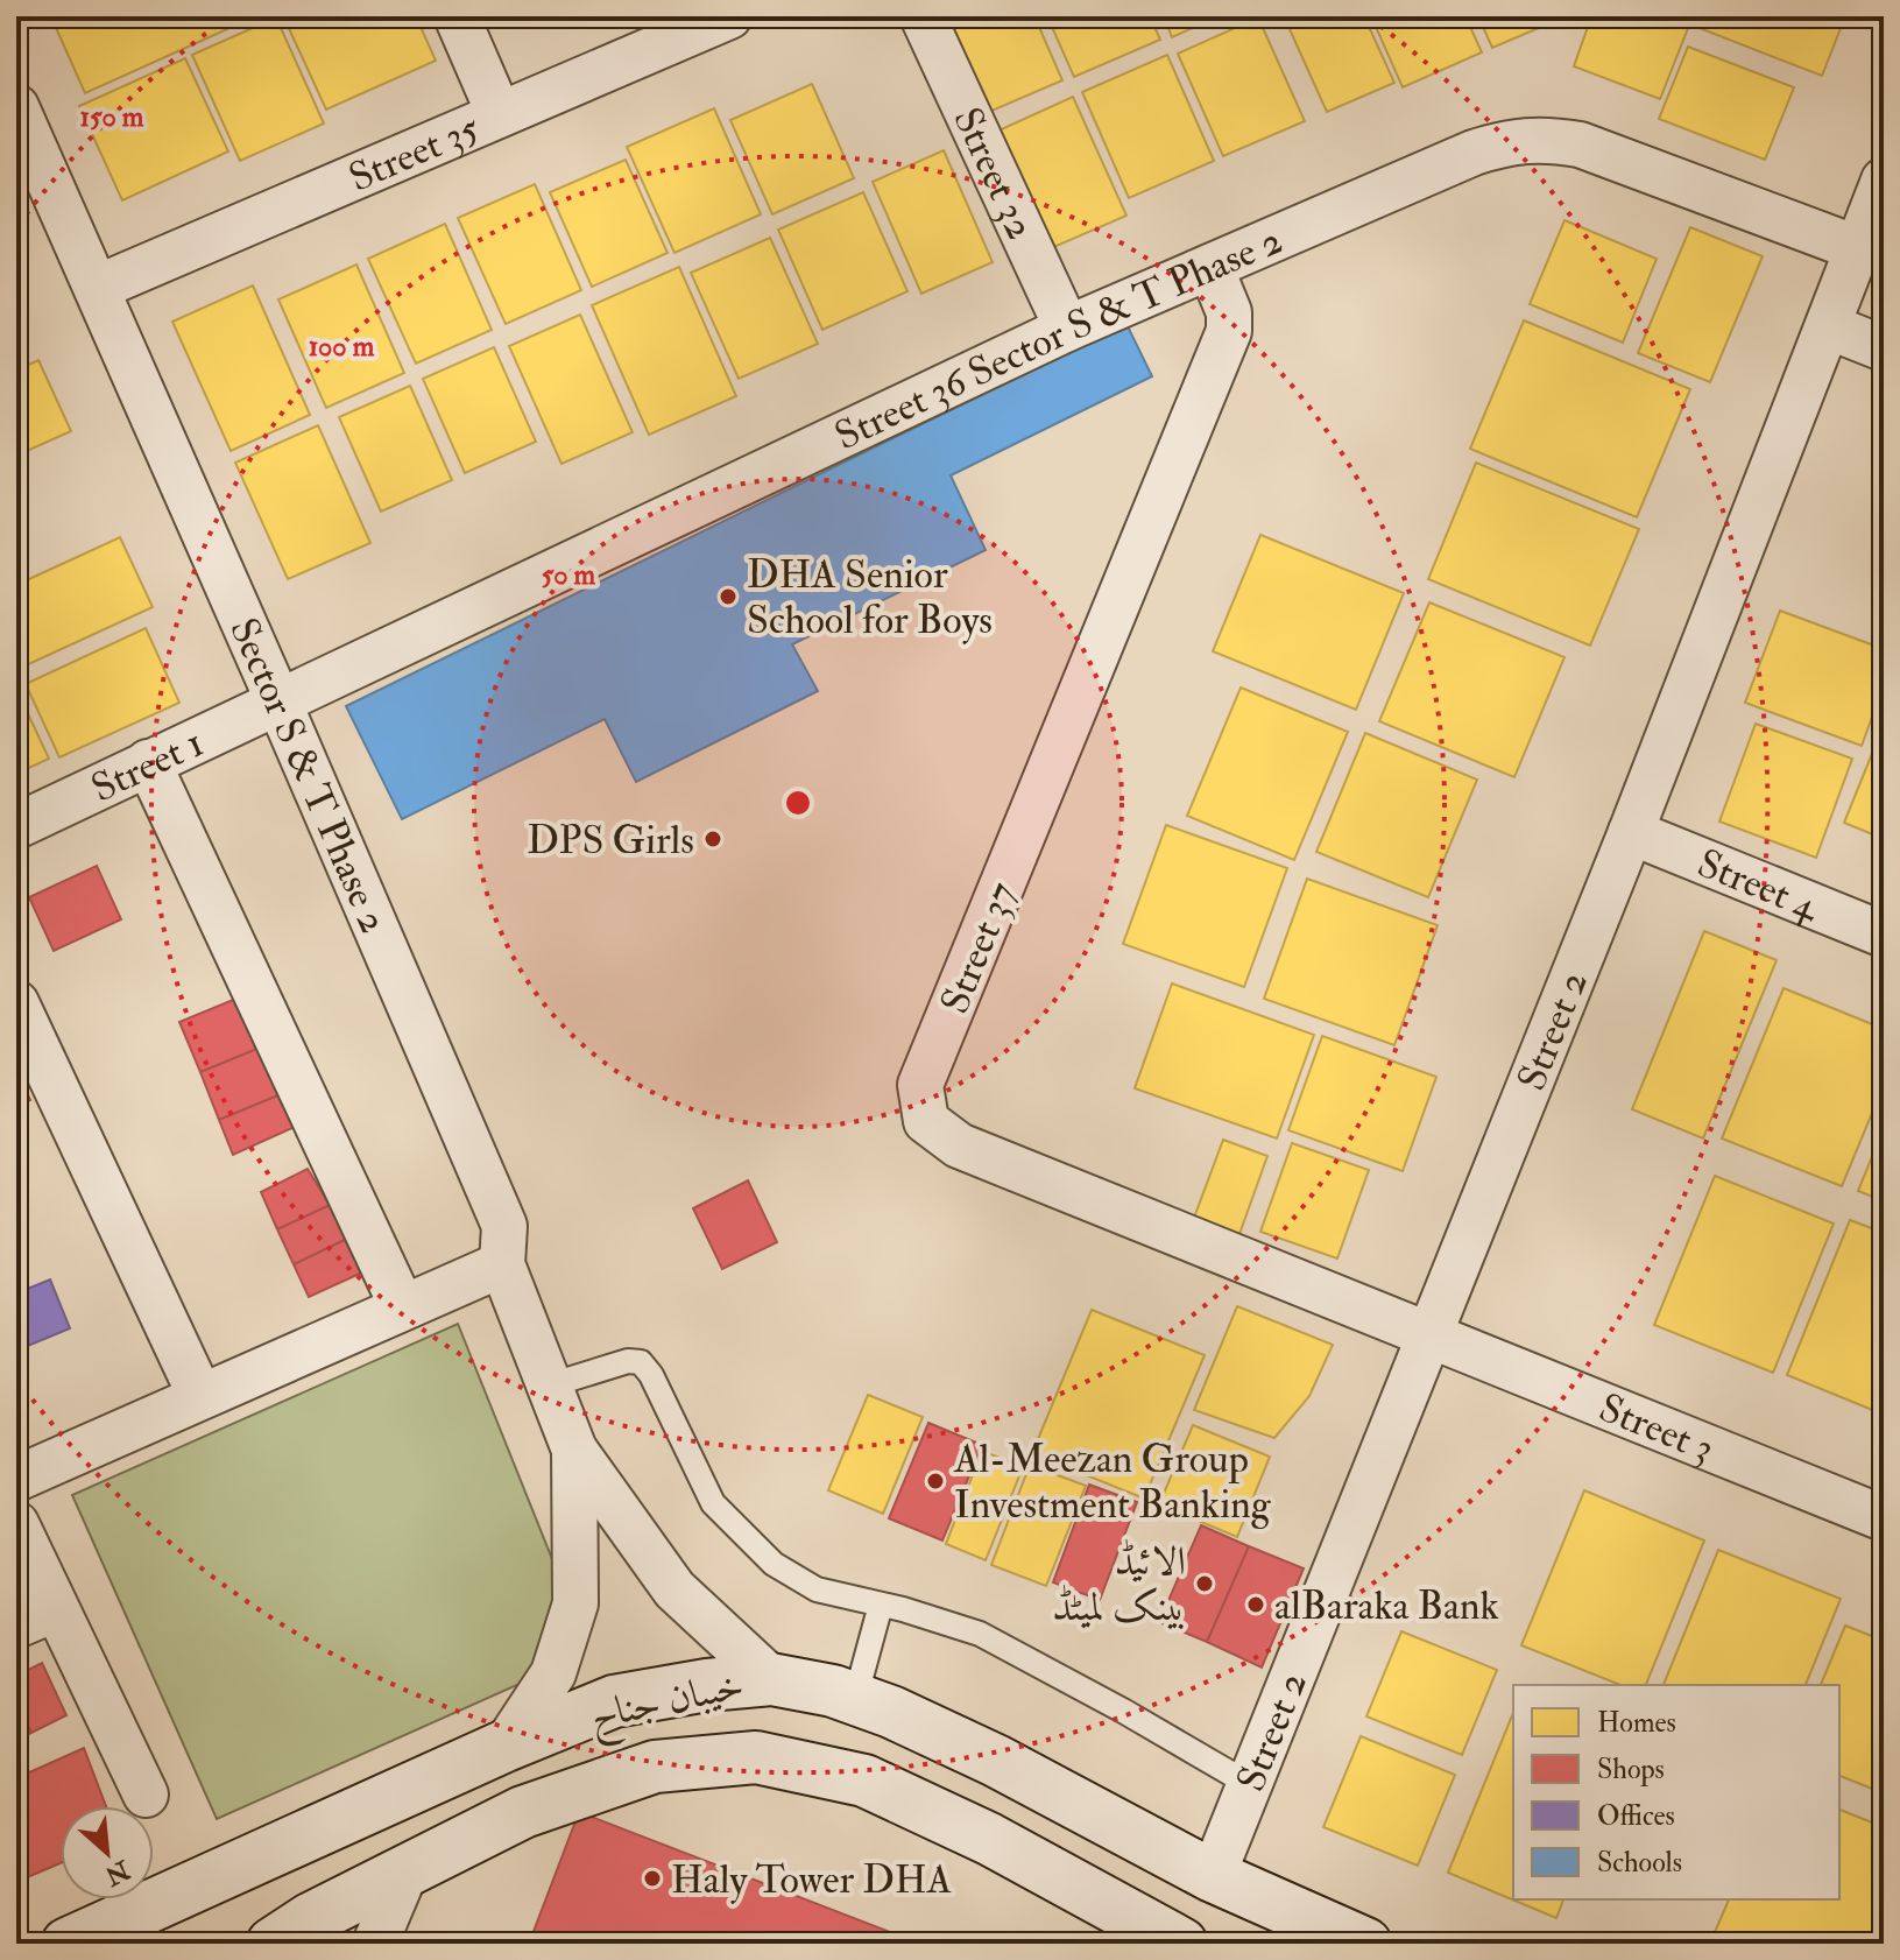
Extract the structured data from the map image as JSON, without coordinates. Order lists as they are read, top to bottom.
{
  "streets": {
    "main road": ["خیبان جناح"],
    "street": [
      "Street 35",
      "Street 32",
      "Street 36 Sector S & T Phase 2",
      "Street 1",
      "Sector S & T Phase 2",
      "Street 4",
      "Street 37",
      "Street 2",
      "Street 3"
    ]
  },
  "crossings": [
    ["Street 35", "Sector S & T Phase 2"],
    ["Street 32", "Street 36 Sector S & T Phase 2"],
    ["Street 36 Sector S & T Phase 2", "Street 1"],
    ["Street 36 Sector S & T Phase 2", "Sector S & T Phase 2"],
    ["Street 36 Sector S & T Phase 2", "Street 37"],
    ["Street 36 Sector S & T Phase 2", "Street 2"],
    ["Street 1", "Sector S & T Phase 2"],
    ["Sector S & T Phase 2", "خیبان جناح"],
    ["Street 4", "Street 2"],
    ["Street 37", "Street 2"],
    ["Street 37", "Street 3"],
    ["Street 2", "Street 3"],
    ["Street 2", "خیبان جناح"]
  ],
  "places": [
    "DHA Senior School for Boys",
    "DPS Girls",
    "Al-Meezan Group Investment Banking",
    "الائیڈ بینک لمیٹڈ",
    "alBaraka Bank",
    "Haly Tower DHA"
  ],
  "legend": [
    "Homes",
    "Shops",
    "Offices",
    "Schools"
  ],
  "north": "bottom right",
  "rings": ["150 m", "100 m", "50 m"]
}
